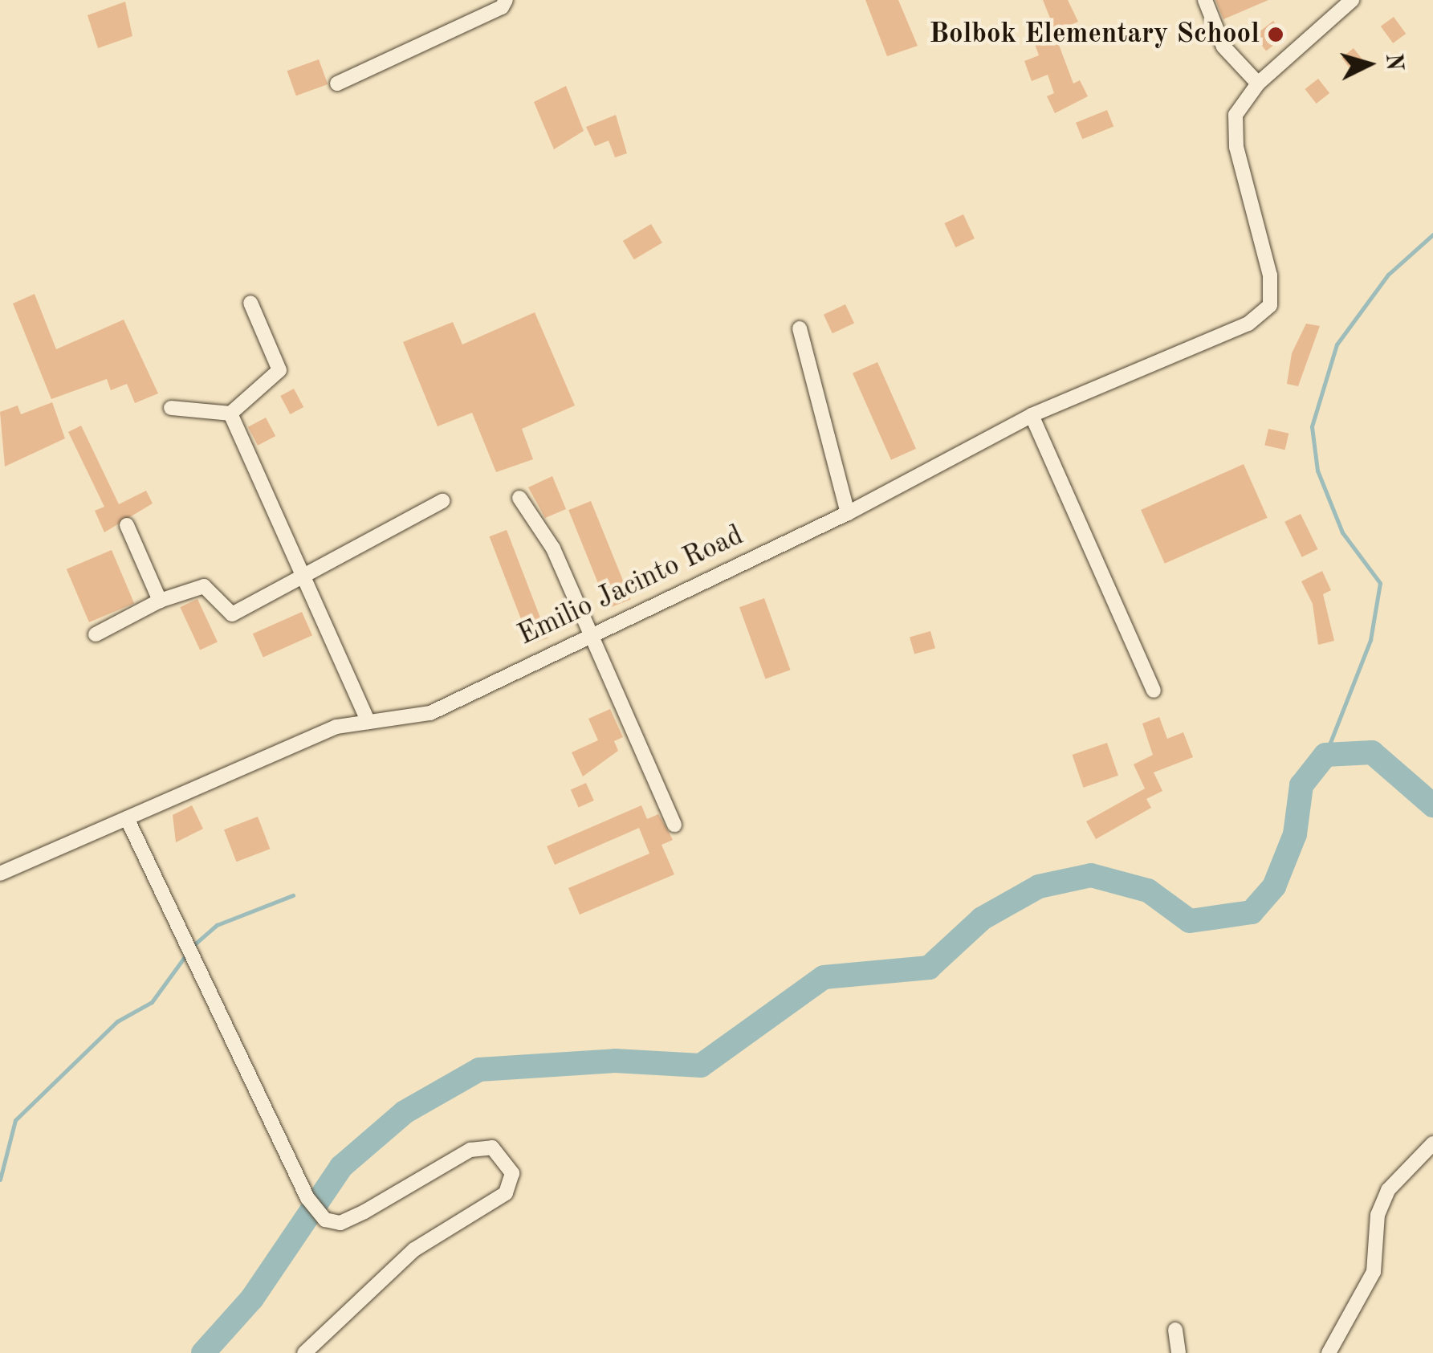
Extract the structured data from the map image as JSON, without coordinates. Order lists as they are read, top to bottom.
{
  "streets": {
    "street": ["Emilio Jacinto Road"]
  },
  "places": ["Bolbok Elementary School"],
  "north": "right"
}
